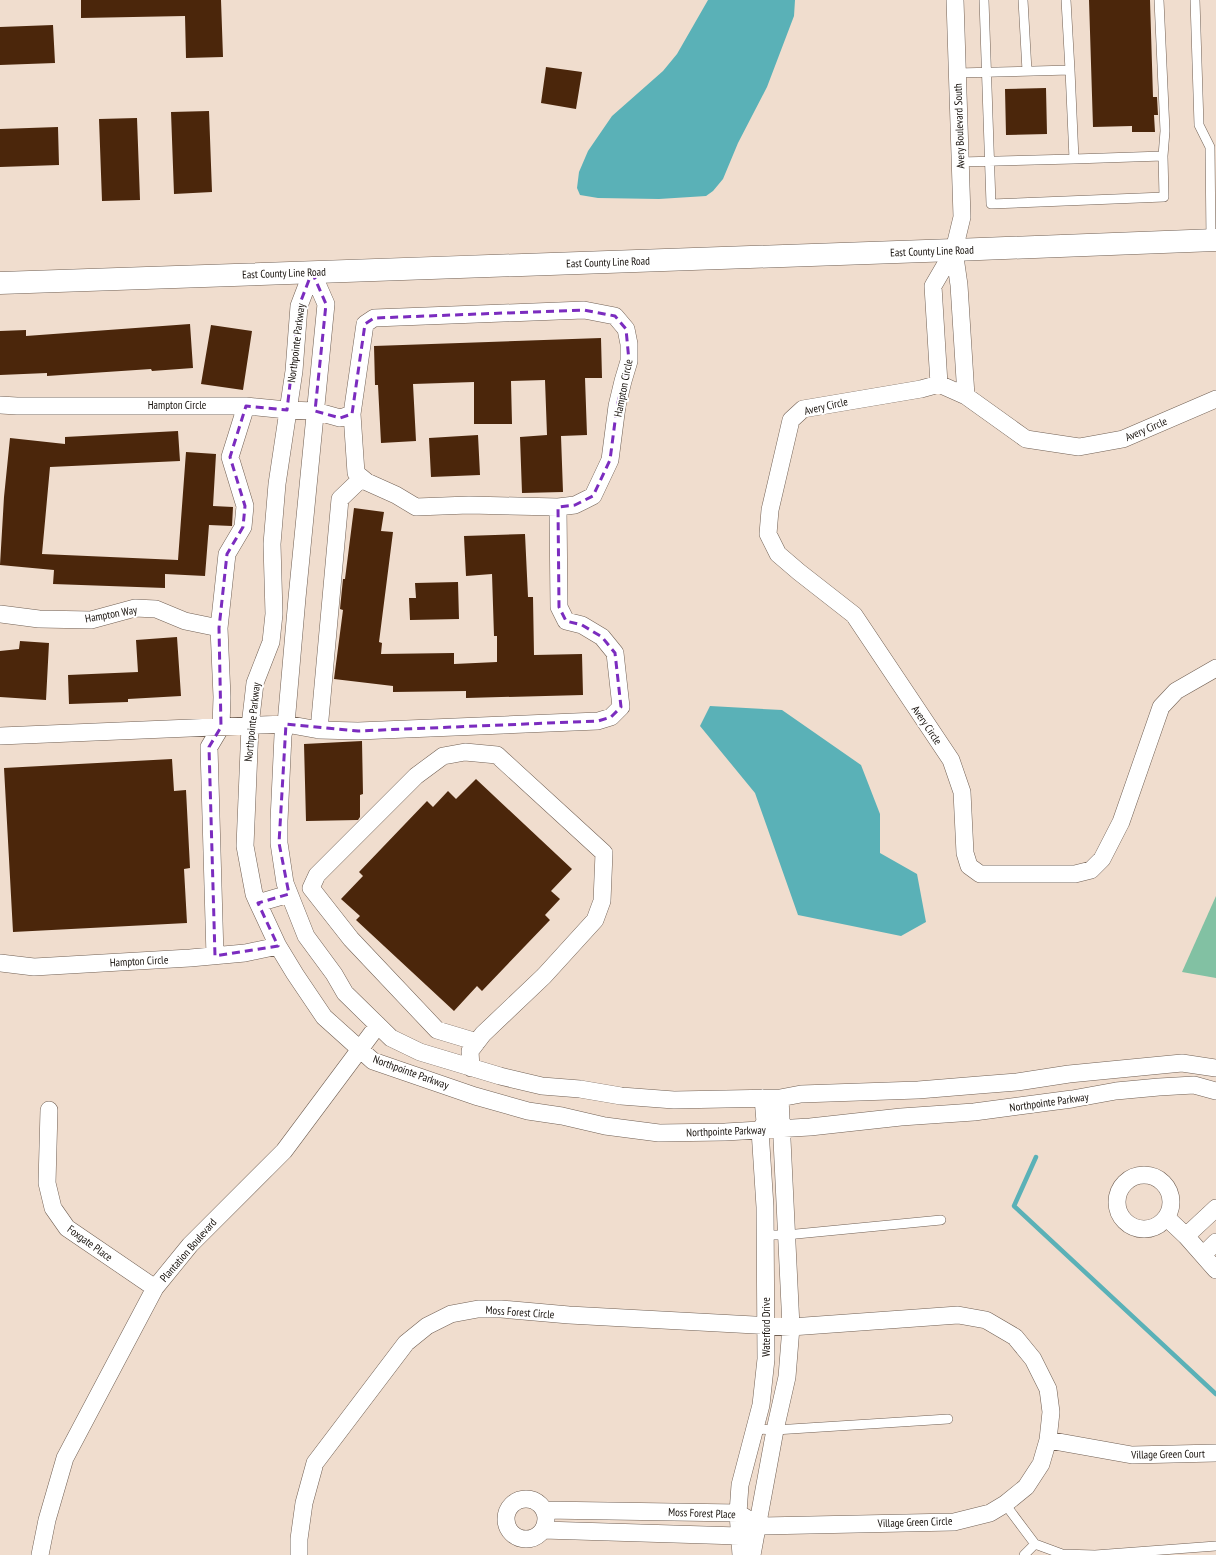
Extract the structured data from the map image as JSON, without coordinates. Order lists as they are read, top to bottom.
{
  "streets": {
    "main road": ["East County Line Road"],
    "street": [
      "Avery Boulevard South",
      "Northpointe Parkway",
      "Hampton Circle",
      "Avery Circle",
      "Hampton Way",
      "Foxgate Place",
      "Plantation Boulevard",
      "Moss Forest Circle",
      "Waterford Drive",
      "Village Green Court",
      "Moss Forest Place",
      "Village Green Circle"
    ]
  },
  "crossings": [
    ["Avery Boulevard South", "East County Line Road"],
    ["East County Line Road", "Northpointe Parkway"],
    ["Northpointe Parkway", "Hampton Circle"],
    ["Northpointe Parkway", "Plantation Boulevard"],
    ["Northpointe Parkway", "Waterford Drive"],
    ["Foxgate Place", "Plantation Boulevard"],
    ["Moss Forest Circle", "Waterford Drive"],
    ["Moss Forest Circle", "Village Green Circle"],
    ["Waterford Drive", "Moss Forest Place"],
    ["Waterford Drive", "Village Green Circle"],
    ["Village Green Court", "Village Green Circle"],
    ["Moss Forest Place", "Village Green Circle"]
  ]
}
